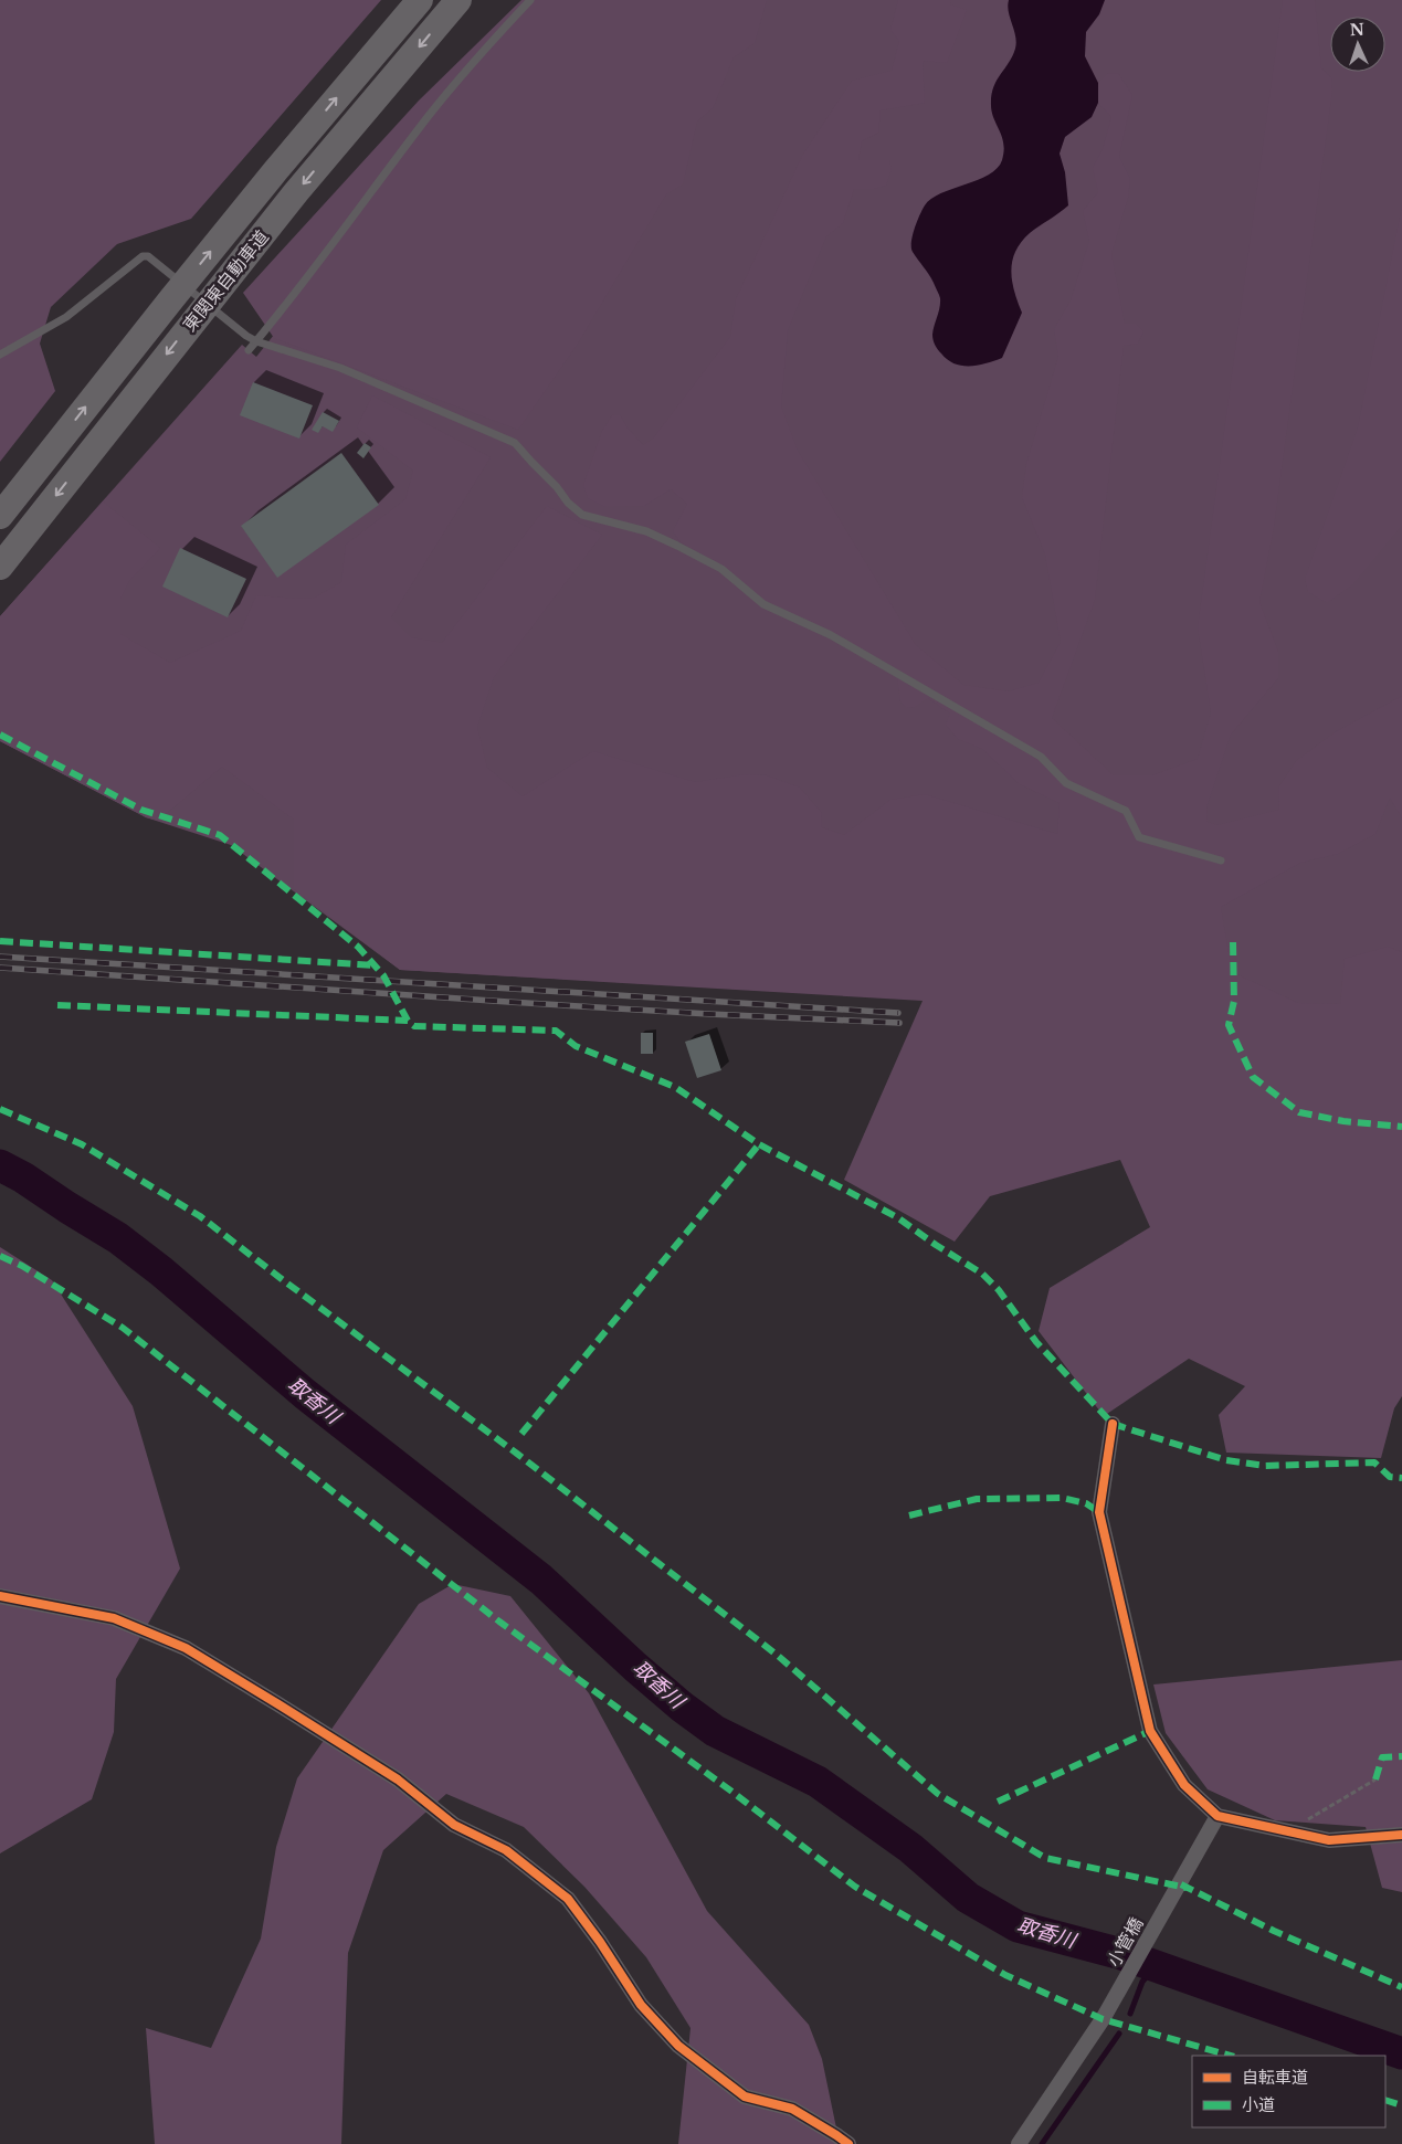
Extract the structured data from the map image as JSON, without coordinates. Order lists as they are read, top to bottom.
{
  "streets": {
    "highway": ["東関東自動車道"],
    "street": ["小管橋"]
  },
  "water": ["取香川"],
  "legend": ["自転車道", "小道"],
  "north": "top"
}
